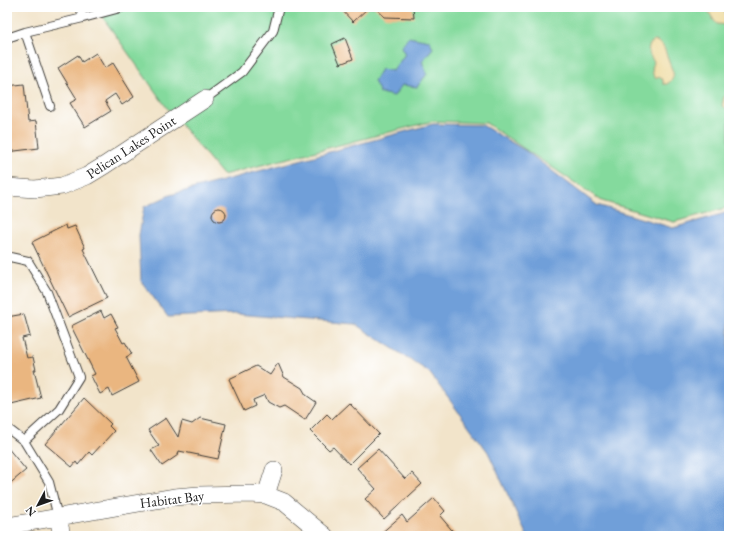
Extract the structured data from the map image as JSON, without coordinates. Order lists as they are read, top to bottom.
{
  "streets": {
    "street": ["Pelican Lakes Point", "Habitat Bay"]
  },
  "north": "bottom left"
}
